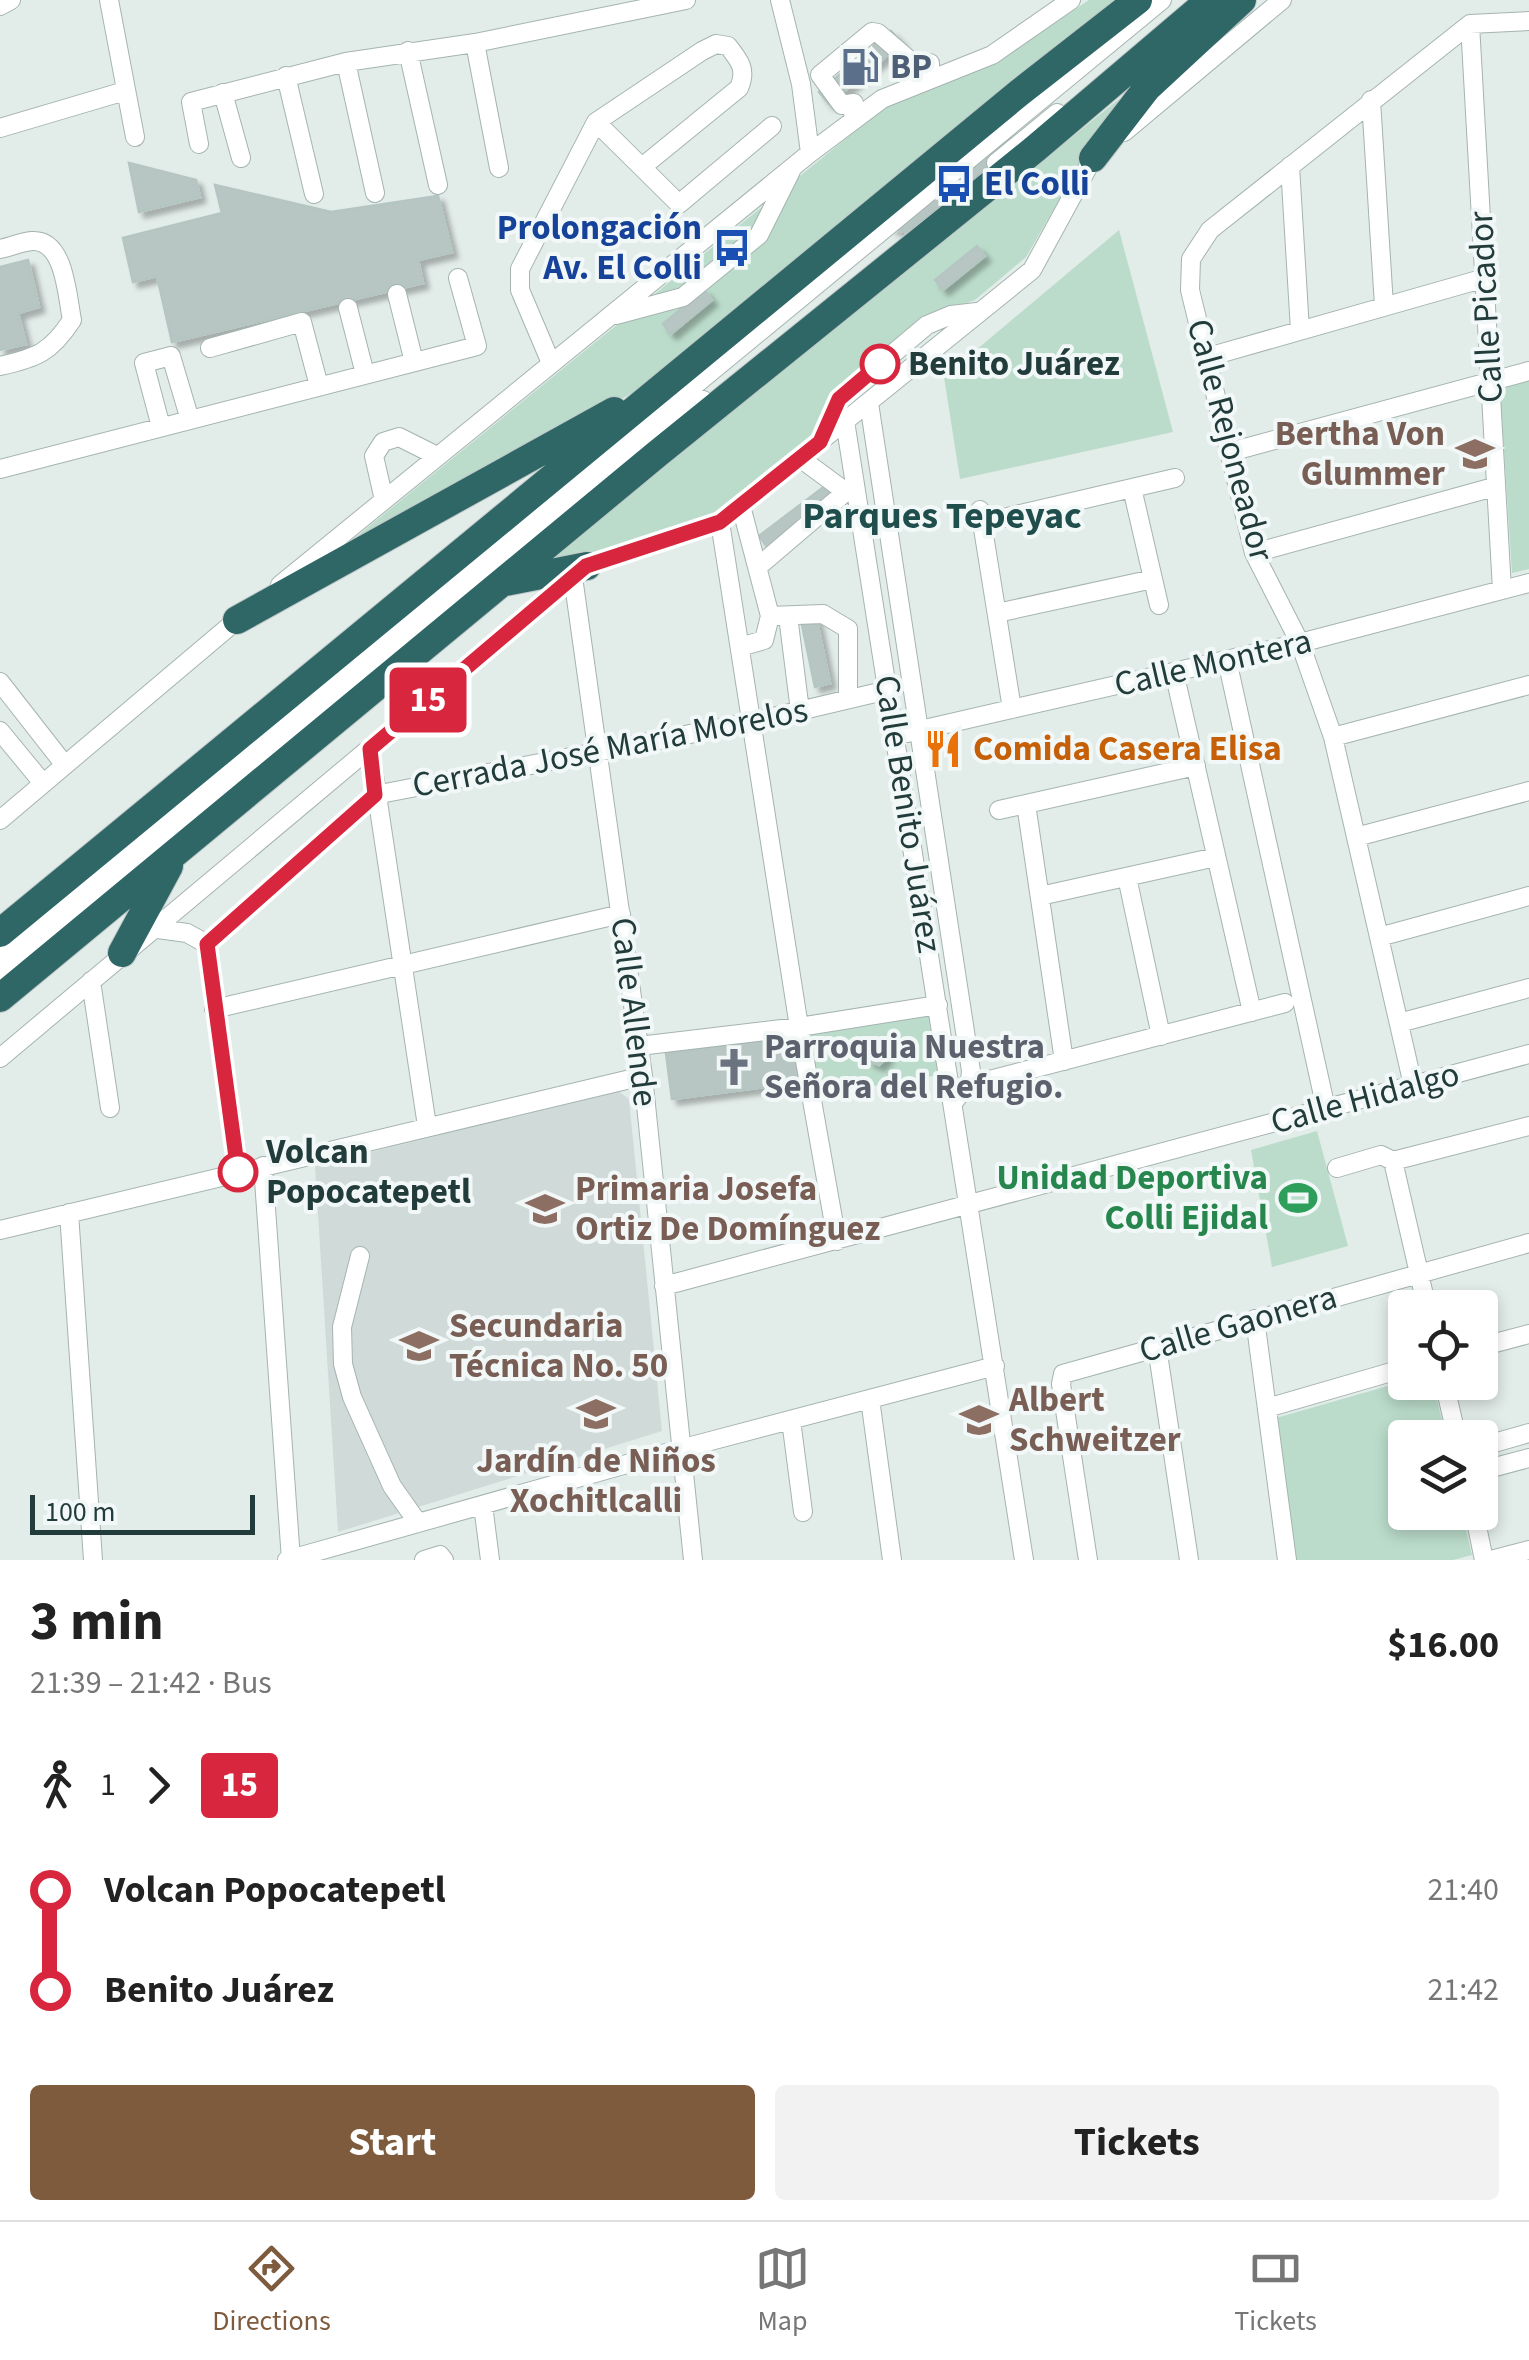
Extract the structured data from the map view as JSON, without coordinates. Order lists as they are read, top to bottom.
{
  "streets": {
    "street": [
      "Calle Picador",
      "Calle Rejoneador",
      "Calle Montera",
      "Cerrada José María Morelos",
      "Calle Benito Juárez",
      "Calle Allende",
      "Calle Hidalgo",
      "Calle Gaonera"
    ]
  },
  "crossings": [
    ["Calle Picador", "Calle Rejoneador"],
    ["Calle Picador", "Calle Montera"],
    ["Calle Rejoneador", "Calle Montera"],
    ["Calle Rejoneador", "Calle Hidalgo"],
    ["Calle Montera", "Calle Benito Juárez"],
    ["Cerrada José María Morelos", "Calle Benito Juárez"],
    ["Cerrada José María Morelos", "Calle Allende"],
    ["Calle Benito Juárez", "Calle Hidalgo"],
    ["Calle Allende", "Calle Hidalgo"]
  ],
  "districts": ["Parques Tepeyac"],
  "places": {
    "fuel station": ["BP"],
    "bus stop": ["El Colli", "Prolongación Av. El Colli"],
    "other": ["Benito Juárez", "Volcan Popocatepetl"],
    "school or university": [
      "Bertha Von Glummer",
      "Primaria Josefa Ortiz De Domínguez",
      "Secundaria Técnica No. 50",
      "Jardín de Niños Xochitlcalli",
      "Albert Schweitzer"
    ],
    "restaurant": ["Comida Casera Elisa"],
    "church": ["Parroquia Nuestra Señora del Refugio."],
    "sports": ["Unidad Deportiva Colli Ejidal"]
  },
  "lines": ["bus line 15"],
  "scale_bar": "100 m",
  "page": {
    "on_map": "15",
    "scale": "100 m",
    "heading": ["3 min", "21:39 – 21:42 · Bus", "$16.00"],
    "legs": ["1", "15"],
    "list": [
      {
        "name": "Volcan Popocatepetl",
        "value": "21:40"
      },
      {
        "name": "Benito Juárez",
        "value": "21:42"
      }
    ],
    "buttons": ["Start", "Tickets"],
    "tabs": ["Directions", "Map", "Tickets"]
  }
}
